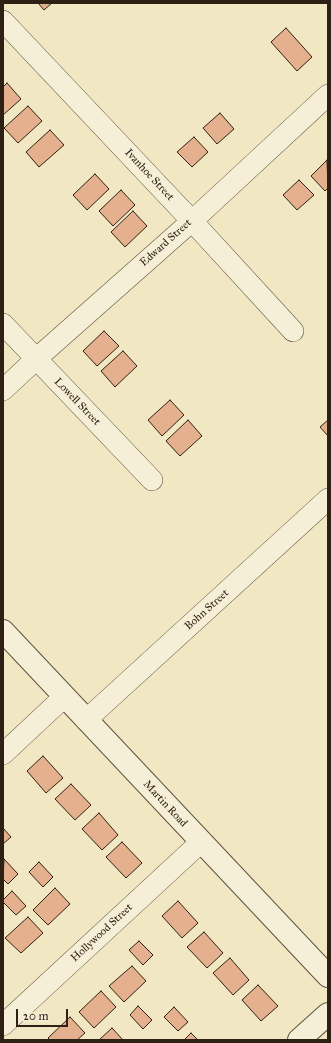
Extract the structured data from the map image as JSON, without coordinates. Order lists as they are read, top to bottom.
{
  "streets": {
    "street": [
      "Ivanhoe Street",
      "Edward Street",
      "Lowell Street",
      "Bohn Street",
      "Martin Road",
      "Hollywood Street"
    ]
  },
  "crossings": [
    ["Ivanhoe Street", "Edward Street"],
    ["Edward Street", "Lowell Street"],
    ["Bohn Street", "Martin Road"],
    ["Martin Road", "Hollywood Street"]
  ],
  "scale_bar": "20 m"
}
